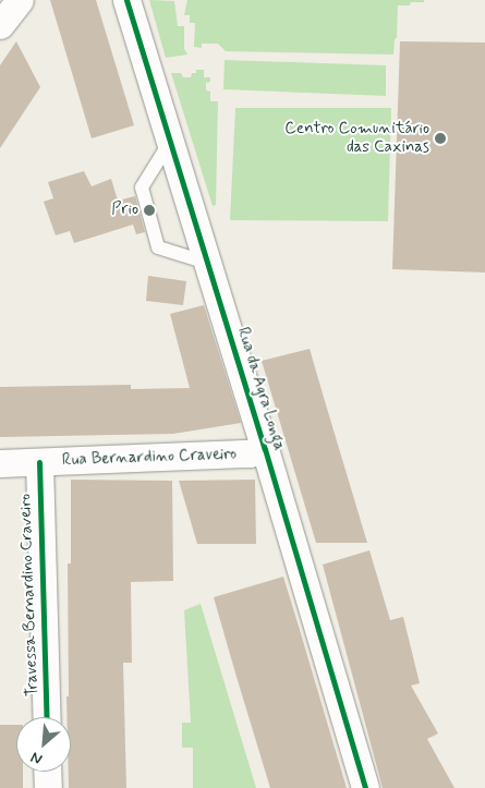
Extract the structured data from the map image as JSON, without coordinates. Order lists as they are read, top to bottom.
{
  "streets": {
    "street": ["Rua da Agra Longa", "Rua Bernardino Craveiro", "Travessa Bernardino Craveiro"]
  },
  "crossings": [
    ["Rua da Agra Longa", "Rua Bernardino Craveiro"],
    ["Rua Bernardino Craveiro", "Travessa Bernardino Craveiro"]
  ],
  "places": ["Centro Comunitário das Caxinas", "Prio"],
  "north": "bottom left"
}
